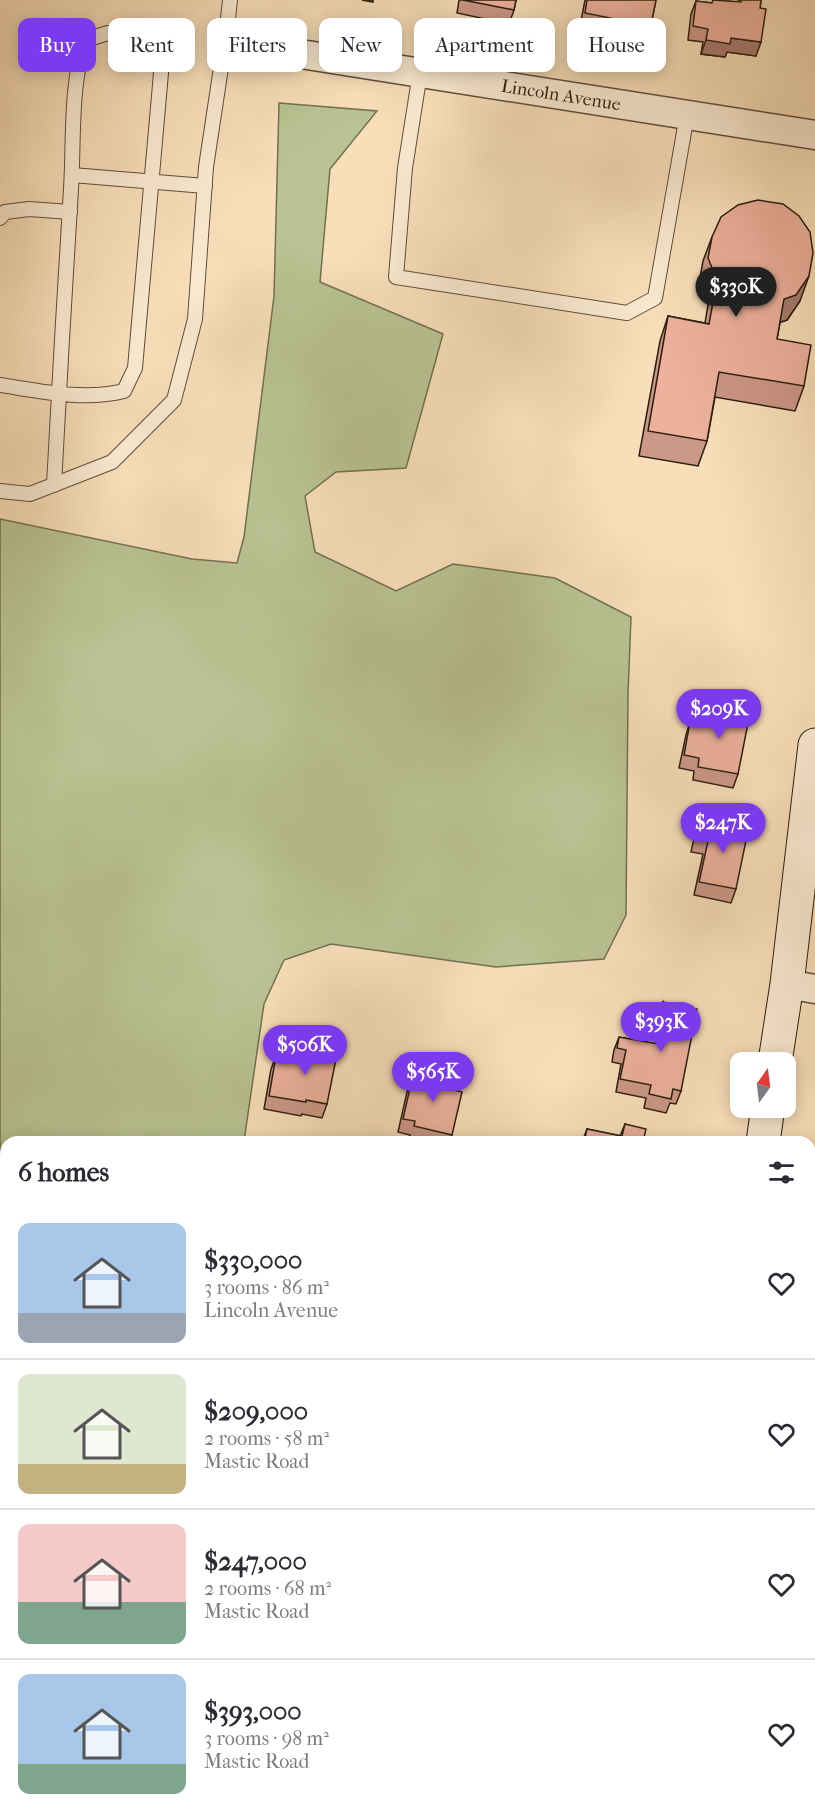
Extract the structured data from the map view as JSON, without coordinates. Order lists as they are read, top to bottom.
{
  "streets": {
    "street": ["Lincoln Avenue"]
  },
  "north": "top",
  "page": {
    "chip": [
      "Buy",
      "Rent",
      "Filters",
      "New",
      "Apartment",
      "House"
    ],
    "price": [
      "$330K",
      "$209K",
      "$247K",
      "$393K",
      "$506K",
      "$565K"
    ],
    "heading": "6 homes",
    "list": [
      {
        "name": "$330,000",
        "note": "3 rooms · 86 m² · Lincoln Avenue"
      },
      {
        "name": "$209,000",
        "note": "2 rooms · 58 m² · Mastic Road"
      },
      {
        "name": "$247,000",
        "note": "2 rooms · 68 m² · Mastic Road"
      },
      {
        "name": "$393,000",
        "note": "3 rooms · 98 m² · Mastic Road"
      }
    ]
  }
}
